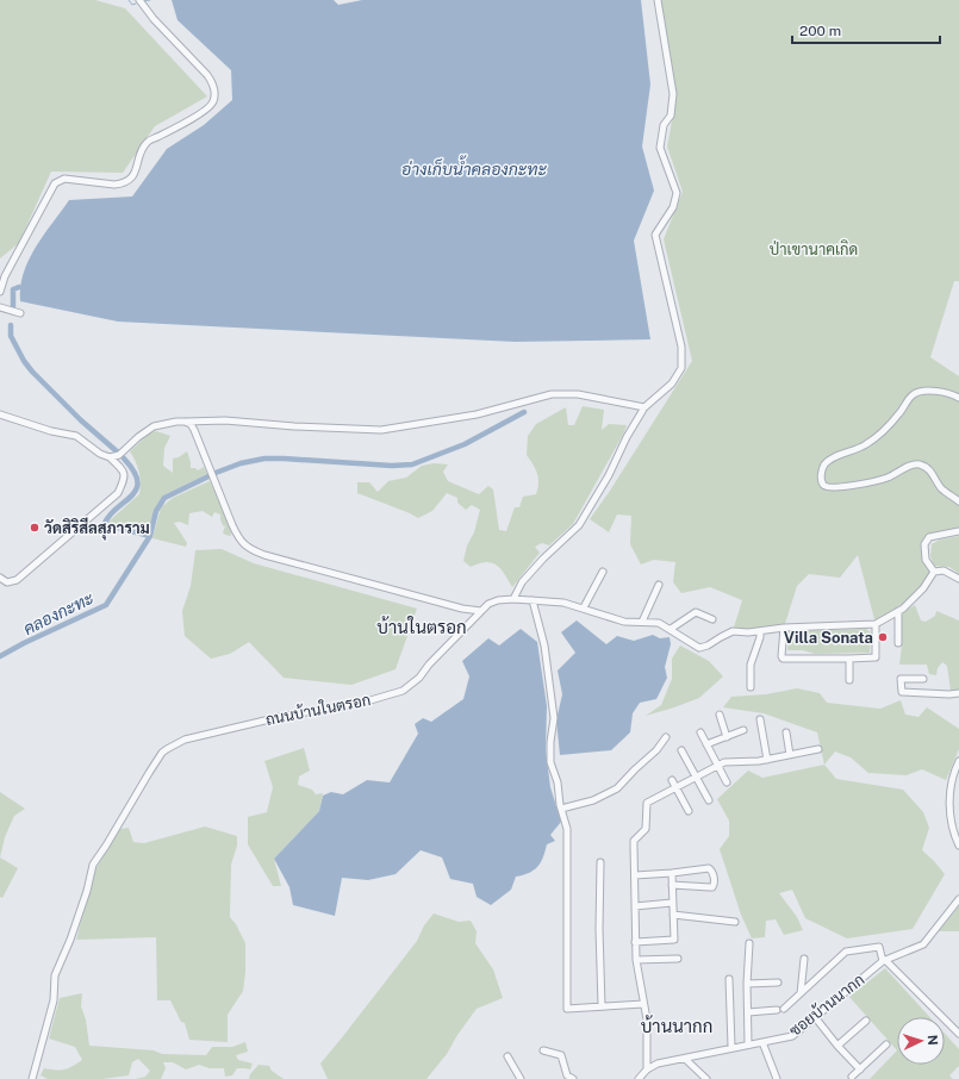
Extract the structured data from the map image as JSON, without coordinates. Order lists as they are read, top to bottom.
{
  "streets": {
    "street": ["ถนนบ้านในตรอก", "ซอยบ้านนากก"]
  },
  "districts": ["บ้านในตรอก", "บ้านนากก"],
  "water": ["อ่างเก็บน้ำคลองกะทะ", "คลองกะทะ"],
  "parks": ["ป่าเขานาคเกิด"],
  "places": ["วัดสิริสีลสุภาราม", "Villa Sonata"],
  "scale_bar": "200 m",
  "north": "right"
}
